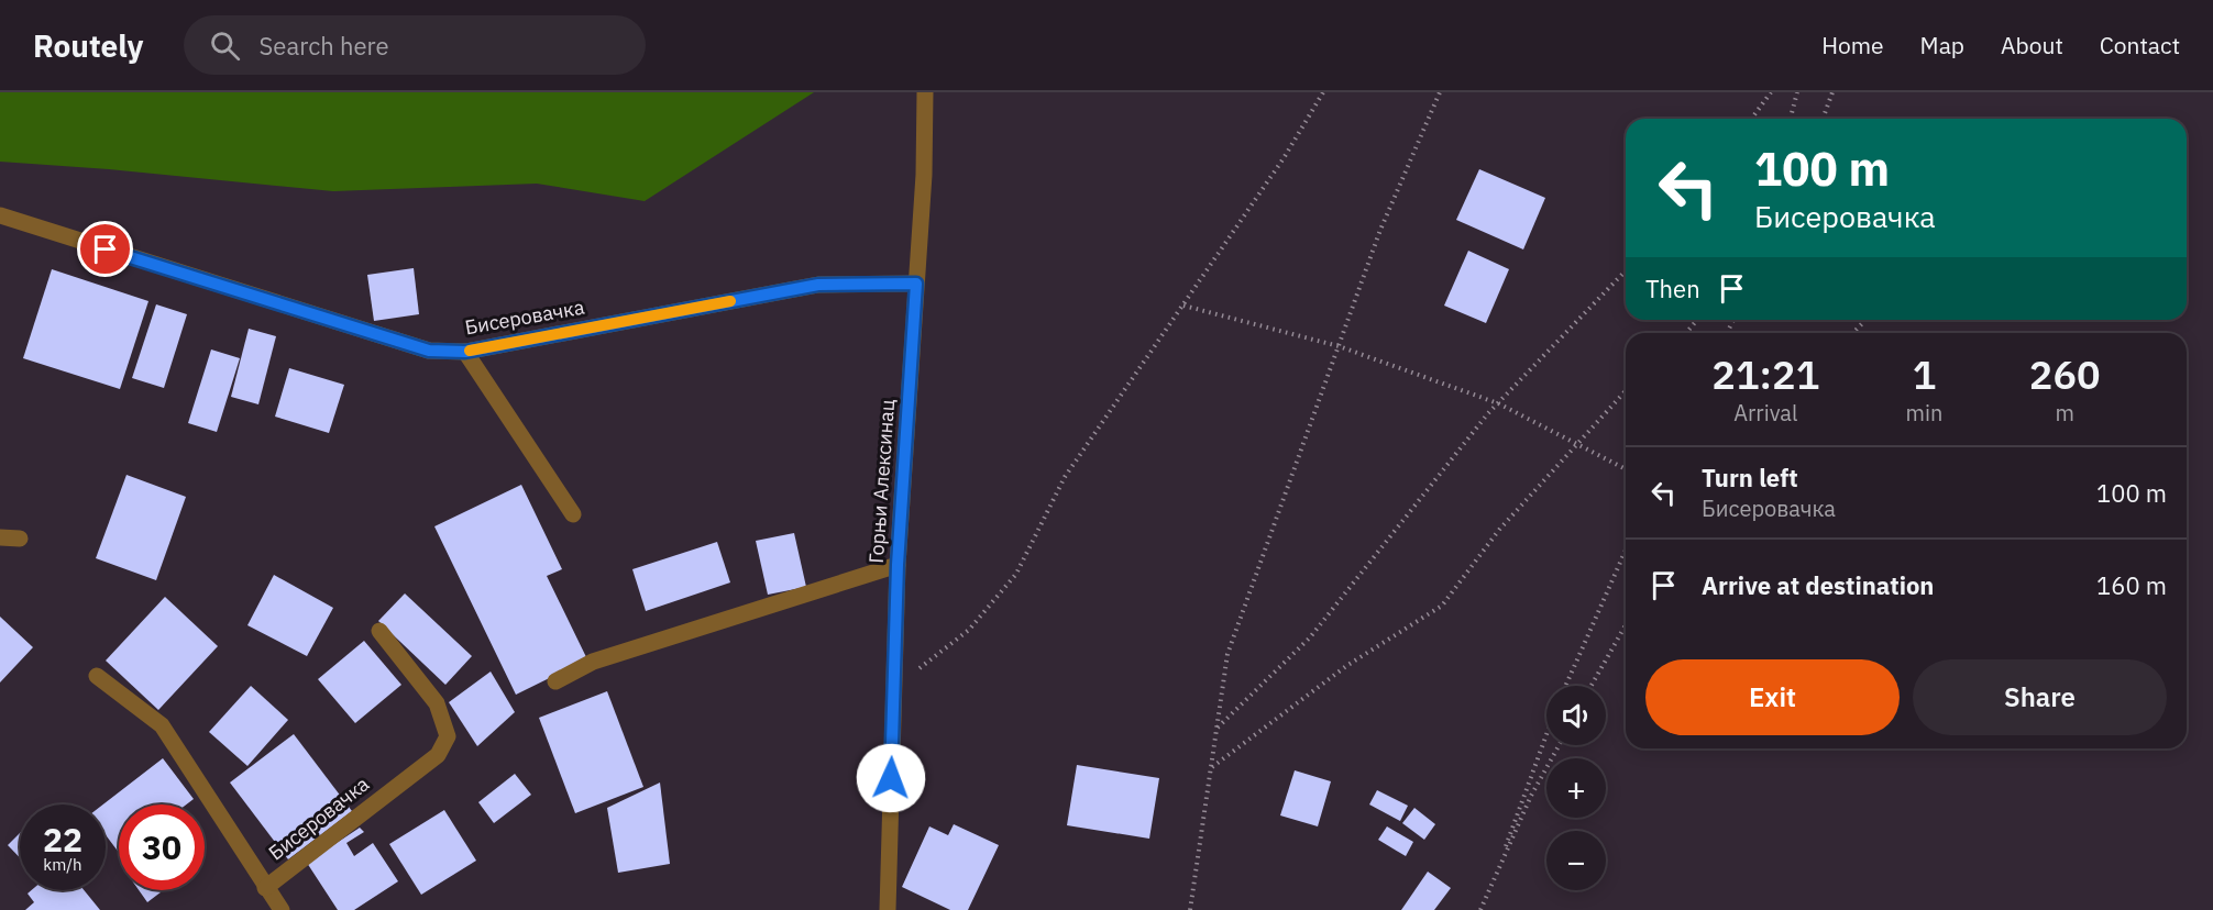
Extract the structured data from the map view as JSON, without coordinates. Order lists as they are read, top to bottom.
{
  "streets": {
    "street": ["Бисеровачка", "Горњи Алексинац"]
  },
  "crossings": [
    ["Бисеровачка", "Горњи Алексинац"]
  ],
  "page": {
    "header": "Routely",
    "search": "Search here",
    "nav": [
      "Home",
      "Map",
      "About",
      "Contact"
    ],
    "turn": ["100 m", "Бисеровачка"],
    "then": "Then",
    "eta": [
      "21:21",
      "Arrival",
      "1",
      "min",
      "260",
      "m"
    ],
    "list": [
      {
        "name": "Turn left",
        "note": "Бисеровачка",
        "value": "100 m"
      },
      {
        "name": "Arrive at destination",
        "value": "160 m"
      }
    ],
    "buttons": ["Exit", "Share"],
    "map_buttons": ["+", "−"],
    "speed": "22 km/h",
    "limit": "30"
  }
}
